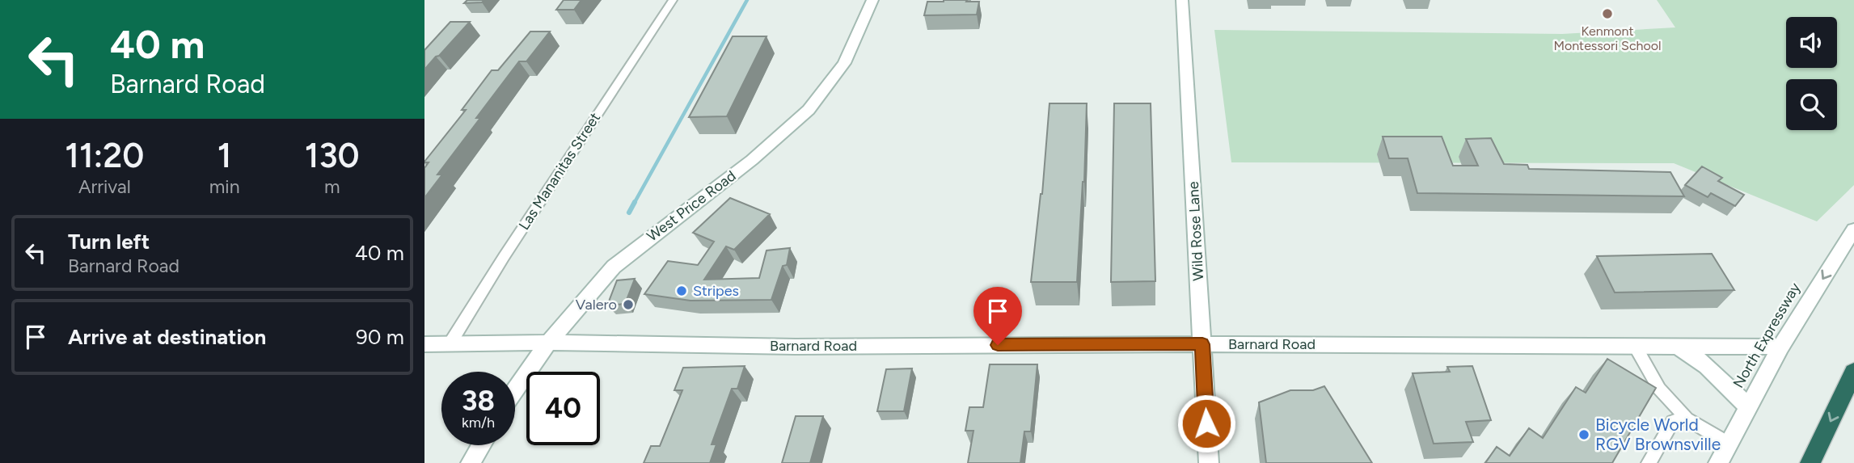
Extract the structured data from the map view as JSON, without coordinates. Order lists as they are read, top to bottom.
{
  "streets": {
    "street": [
      "Las Mananitas Street",
      "West Price Road",
      "Wild Rose Lane",
      "North Expressway",
      "Barnard Road"
    ]
  },
  "crossings": [
    ["Las Mananitas Street", "Barnard Road"],
    ["West Price Road", "Barnard Road"],
    ["Wild Rose Lane", "Barnard Road"],
    ["North Expressway", "Barnard Road"]
  ],
  "one_way": ["North Expressway"],
  "places": [
    "Kenmont Montessori School",
    "Stripes",
    "Valero",
    "Bicycle World RGV Brownsville"
  ],
  "page": {
    "turn": ["40 m", "Barnard Road"],
    "eta": [
      "11:20",
      "Arrival",
      "1",
      "min",
      "130",
      "m"
    ],
    "list": [
      {
        "name": "Turn left",
        "note": "Barnard Road",
        "value": "40 m"
      },
      {
        "name": "Arrive at destination",
        "value": "90 m"
      }
    ],
    "speed": "38 km/h",
    "limit": "40"
  }
}
